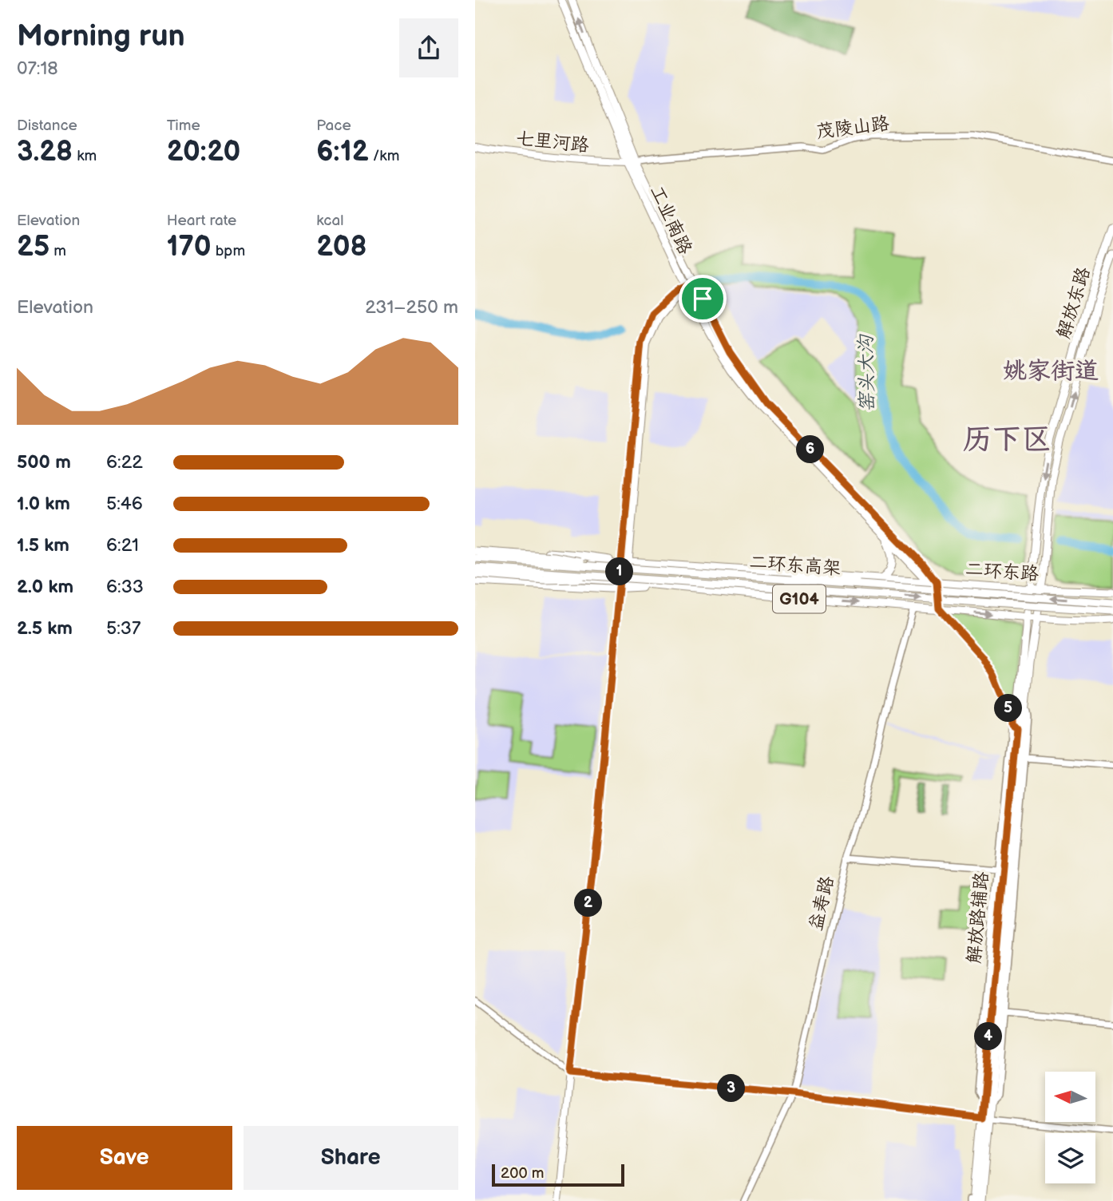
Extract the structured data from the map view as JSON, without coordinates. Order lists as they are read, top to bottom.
{
  "streets": {
    "main road": [
      "七里河路",
      "工业南路",
      "解放东路",
      "二环东高架",
      "二环东路",
      "G104"
    ],
    "street": ["茂陵山路", "益寿路", "解放路辅路"]
  },
  "crossings": [
    ["茂陵山路", "七里河路"],
    ["茂陵山路", "工业南路"],
    ["七里河路", "工业南路"],
    ["工业南路", "二环东路"],
    ["工业南路", "G104"],
    ["工业南路", "解放路辅路"],
    ["解放东路", "二环东路"],
    ["解放东路", "G104"],
    ["二环东高架", "二环东路"],
    ["二环东高架", "G104"],
    ["G104", "益寿路"]
  ],
  "districts": ["姚家街道", "历下区"],
  "water": ["窑头大沟"],
  "scale_bar": "200 m",
  "north": "left",
  "page": {
    "heading": ["Morning run", "07:18"],
    "stats": [
      ["Distance", "3.28 km"],
      ["Time", "20:20"],
      ["Pace", "6:12 /km"],
      ["Elevation", "25 m"],
      ["Heart rate", "170 bpm"],
      ["kcal", "208"]
    ],
    "chart": ["Elevation", "231–250 m"],
    "pins": [
      "6",
      "1",
      "5",
      "2",
      "4",
      "3"
    ],
    "list": [
      {
        "name": "500 m",
        "note": "6:22"
      },
      {
        "name": "1.0 km",
        "note": "5:46"
      },
      {
        "name": "1.5 km",
        "note": "6:21"
      },
      {
        "name": "2.0 km",
        "note": "6:33"
      },
      {
        "name": "2.5 km",
        "note": "5:37"
      }
    ],
    "buttons": ["Save", "Share"],
    "scale": "200 m"
  }
}
